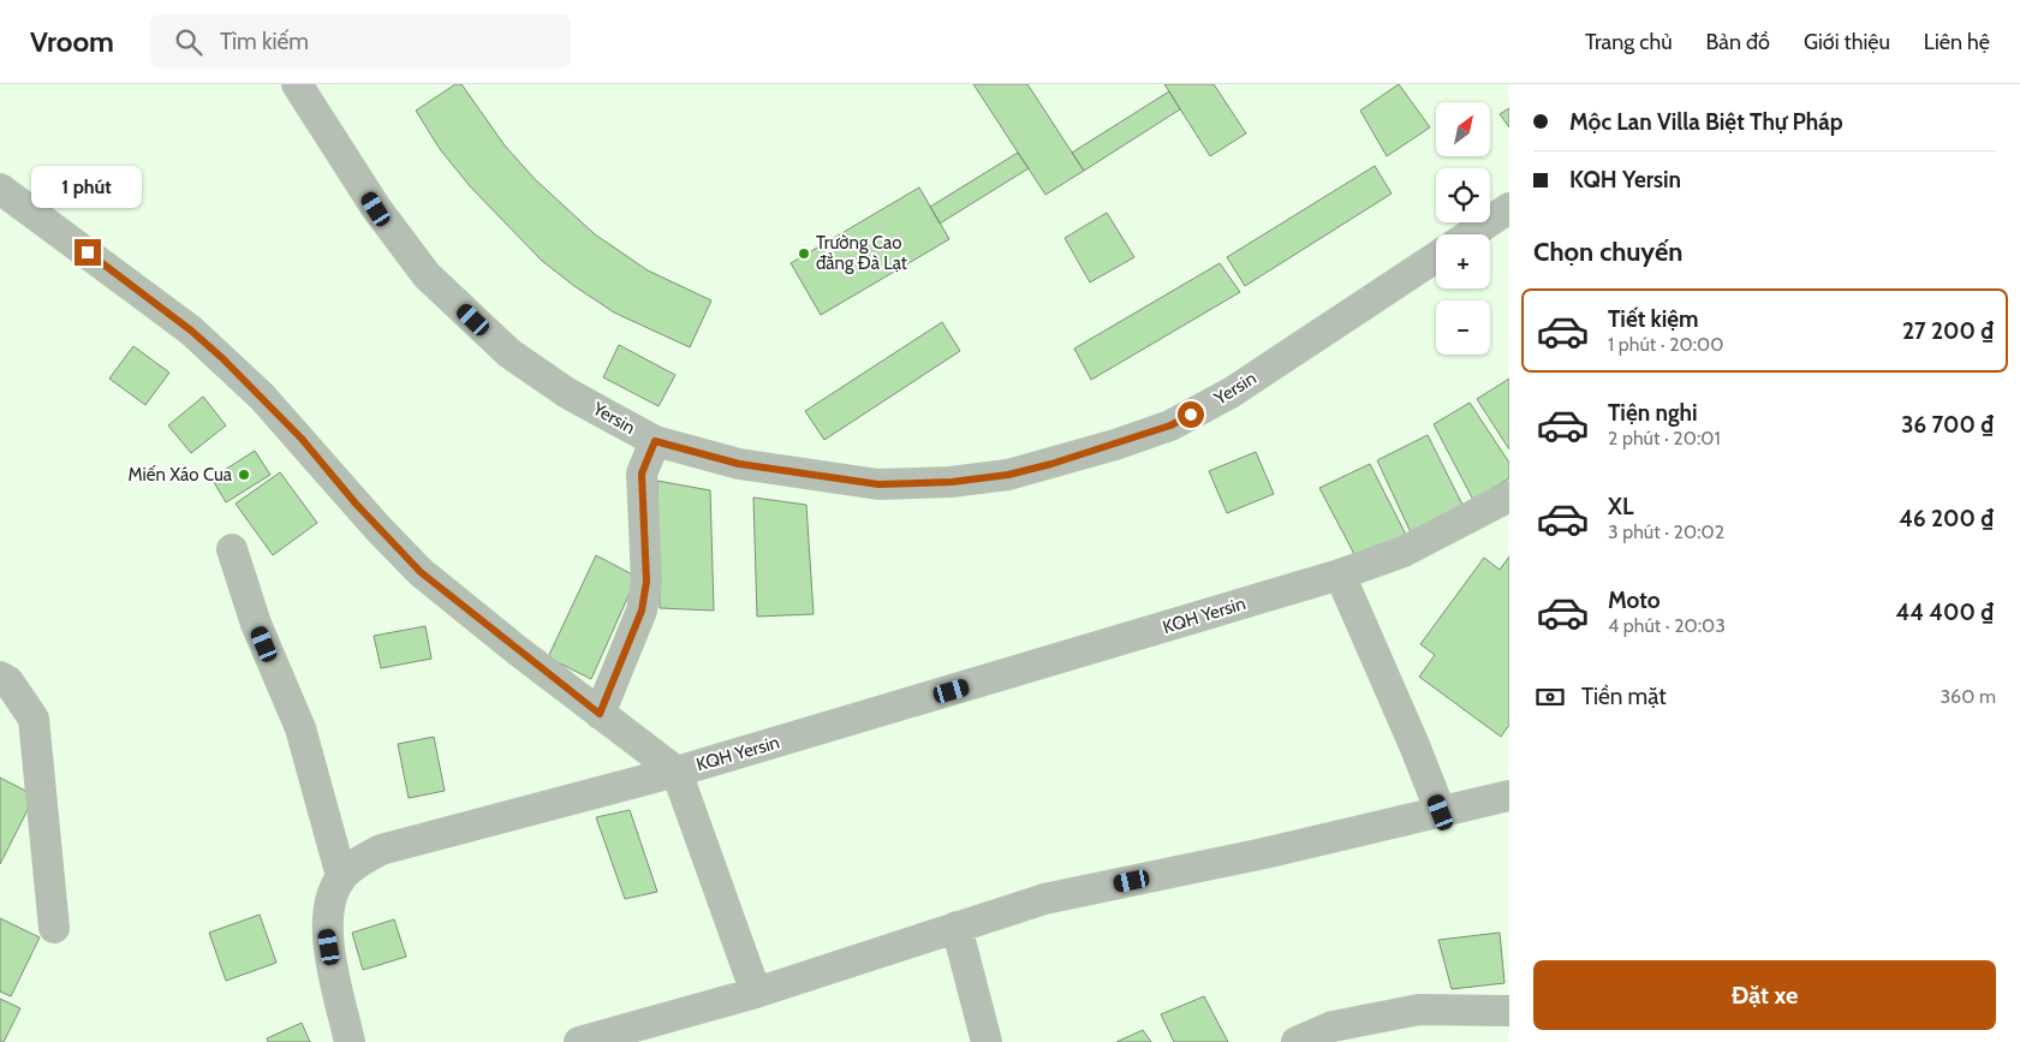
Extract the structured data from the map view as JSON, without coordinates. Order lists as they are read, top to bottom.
{
  "streets": {
    "street": ["Yersin", "KQH Yersin"]
  },
  "places": ["Trường Cao đẳng Đà Lạt", "Miến Xáo Cua"],
  "north": "top right",
  "page": {
    "header": "Vroom",
    "search": "Tìm kiếm",
    "nav": [
      "Trang chủ",
      "Bản đồ",
      "Giới thiệu",
      "Liên hệ"
    ],
    "banner": ["Mộc Lan Villa Biệt Thự Pháp", "KQH Yersin"],
    "map_buttons": ["+", "−"],
    "bubble": "1 phút",
    "heading": "Chọn chuyến",
    "list": [
      {
        "name": "Tiết kiệm",
        "note": "1 phút · 20:00",
        "value": "27 200 ₫"
      },
      {
        "name": "Tiện nghi",
        "note": "2 phút · 20:01",
        "value": "36 700 ₫"
      },
      {
        "name": "XL",
        "note": "3 phút · 20:02",
        "value": "46 200 ₫"
      },
      {
        "name": "Moto",
        "note": "4 phút · 20:03",
        "value": "44 400 ₫"
      }
    ],
    "pay": ["Tiền mặt", "360 m"],
    "buttons": "Đặt xe"
  }
}
